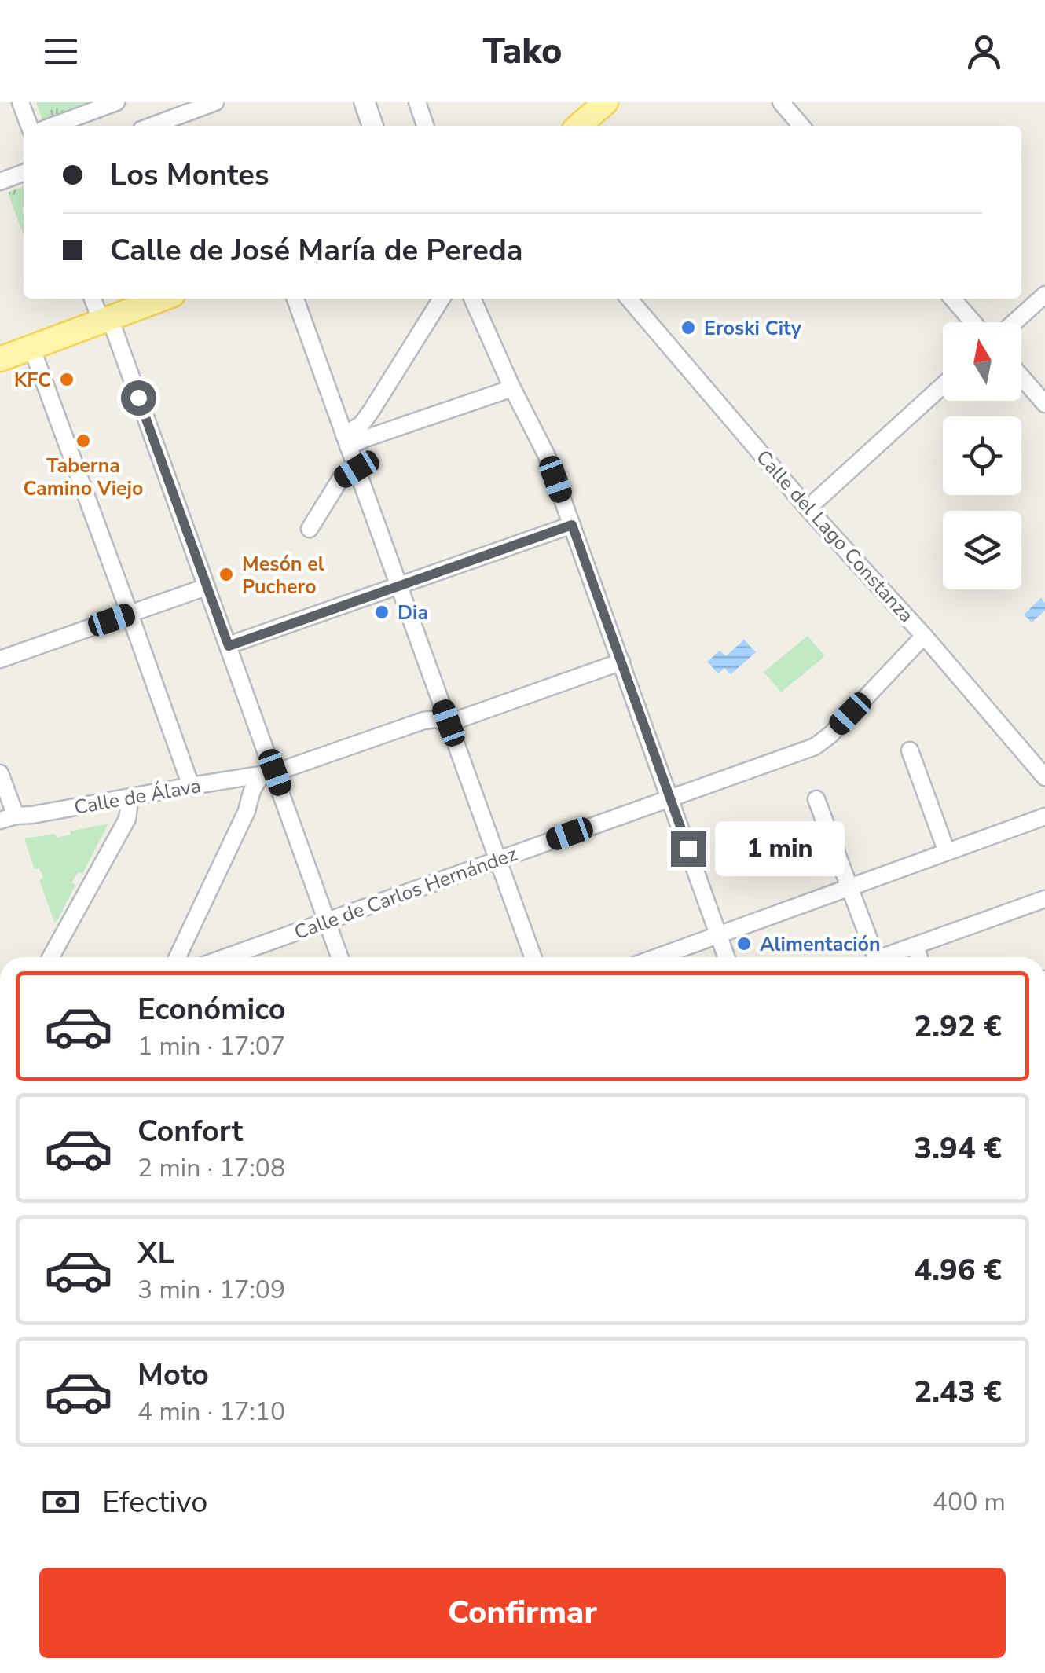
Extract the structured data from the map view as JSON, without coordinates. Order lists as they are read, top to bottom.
{
  "streets": {
    "street": ["Calle del Lago Constanza", "Calle de Álava", "Calle de Carlos Hernández"]
  },
  "crossings": [
    ["Calle del Lago Constanza", "Calle de Carlos Hernández"]
  ],
  "places": [
    "Eroski City",
    "KFC",
    "Taberna Camino Viejo",
    "Mesón el Puchero",
    "Dia",
    "Alimentación"
  ],
  "north": "top",
  "page": {
    "header": "Tako",
    "banner": ["Los Montes", "Calle de José María de Pereda"],
    "bubble": "1 min",
    "list": [
      {
        "name": "Económico",
        "note": "1 min · 17:07",
        "value": "2.92 €"
      },
      {
        "name": "Confort",
        "note": "2 min · 17:08",
        "value": "3.94 €"
      },
      {
        "name": "XL",
        "note": "3 min · 17:09",
        "value": "4.96 €"
      },
      {
        "name": "Moto",
        "note": "4 min · 17:10",
        "value": "2.43 €"
      }
    ],
    "pay": ["Efectivo", "400 m"],
    "buttons": "Confirmar"
  }
}
